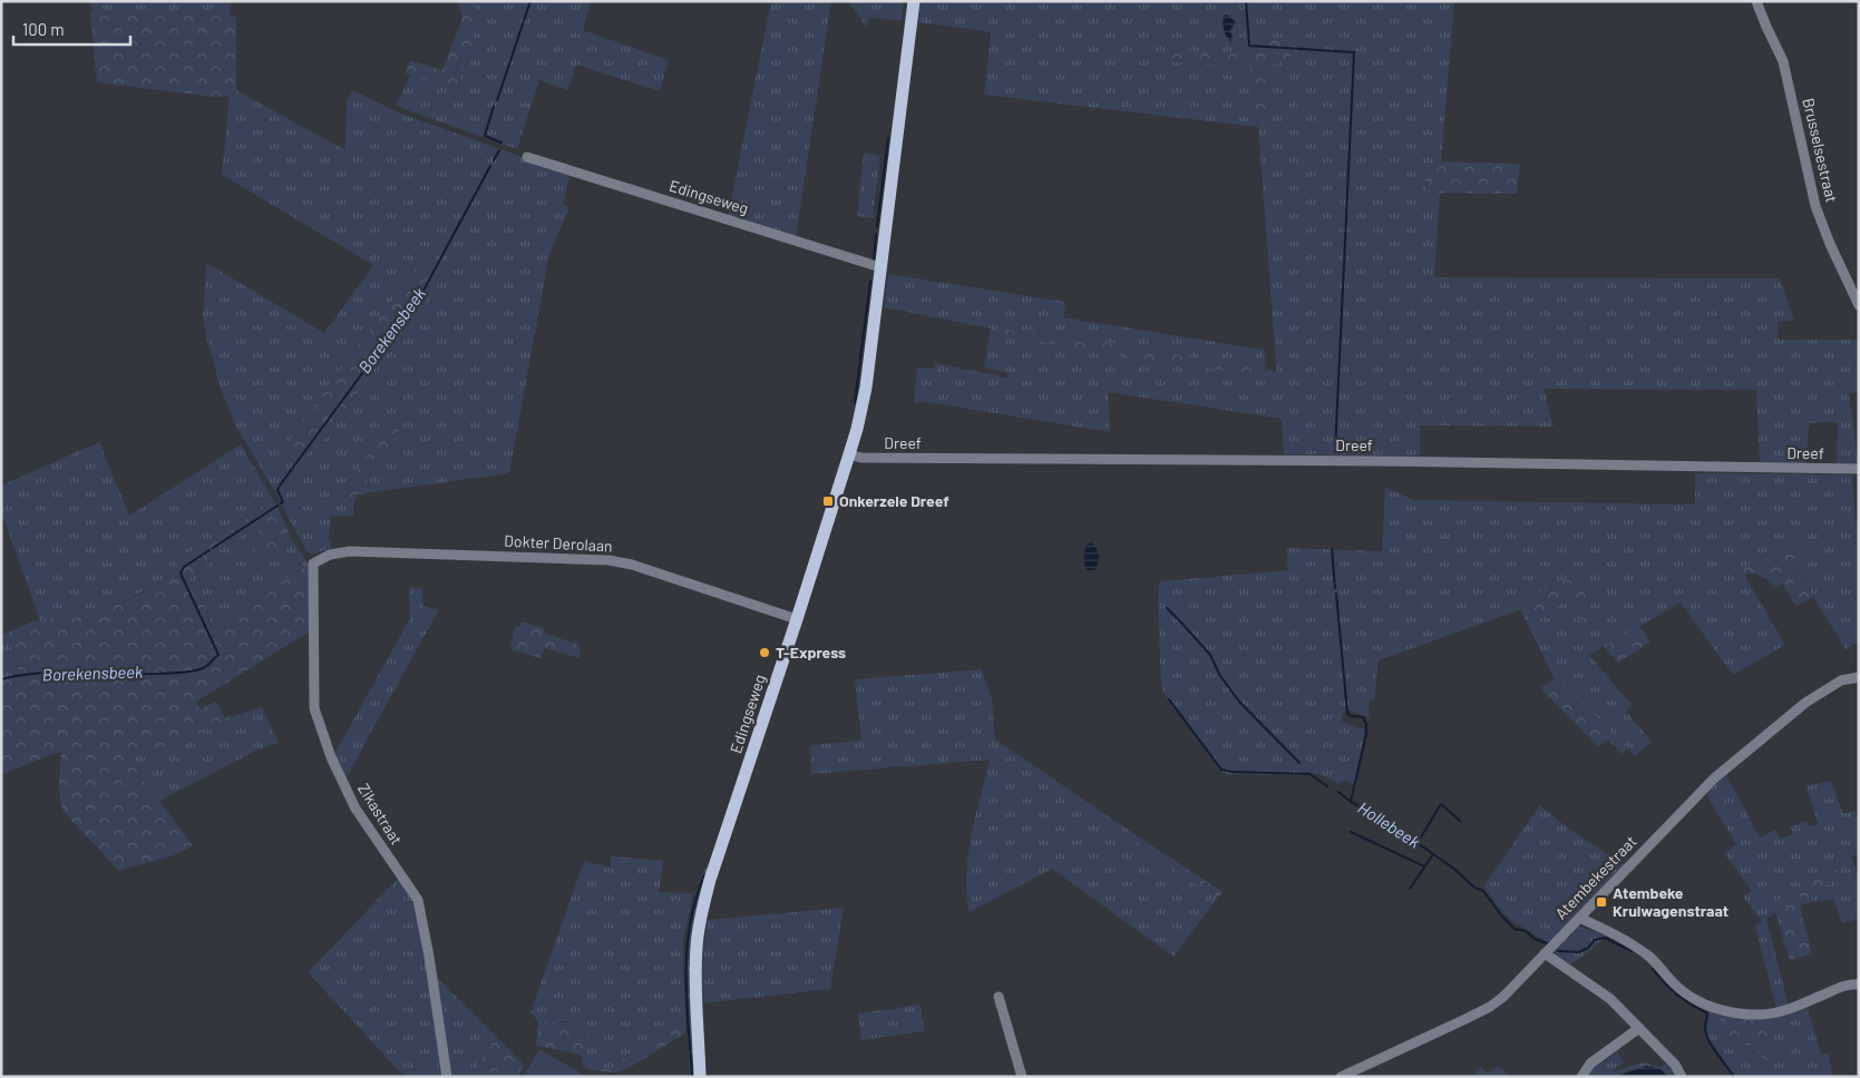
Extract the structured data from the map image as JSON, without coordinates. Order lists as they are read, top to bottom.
{
  "streets": {
    "main road": ["Edingseweg"],
    "street": [
      "Brusselsestraat",
      "Dreef",
      "Dokter Derolaan",
      "Zikastraat",
      "Atembekestraat"
    ]
  },
  "crossings": [
    ["Edingseweg", "Dreef"],
    ["Edingseweg", "Dokter Derolaan"],
    ["Dokter Derolaan", "Zikastraat"]
  ],
  "water": ["Borekensbeek", "Hollebeek"],
  "places": {
    "transit": ["Onkerzele Dreef", "Atembeke Kruiwagenstraat"],
    "other": ["T-Express"]
  },
  "scale_bar": "100 m"
}
